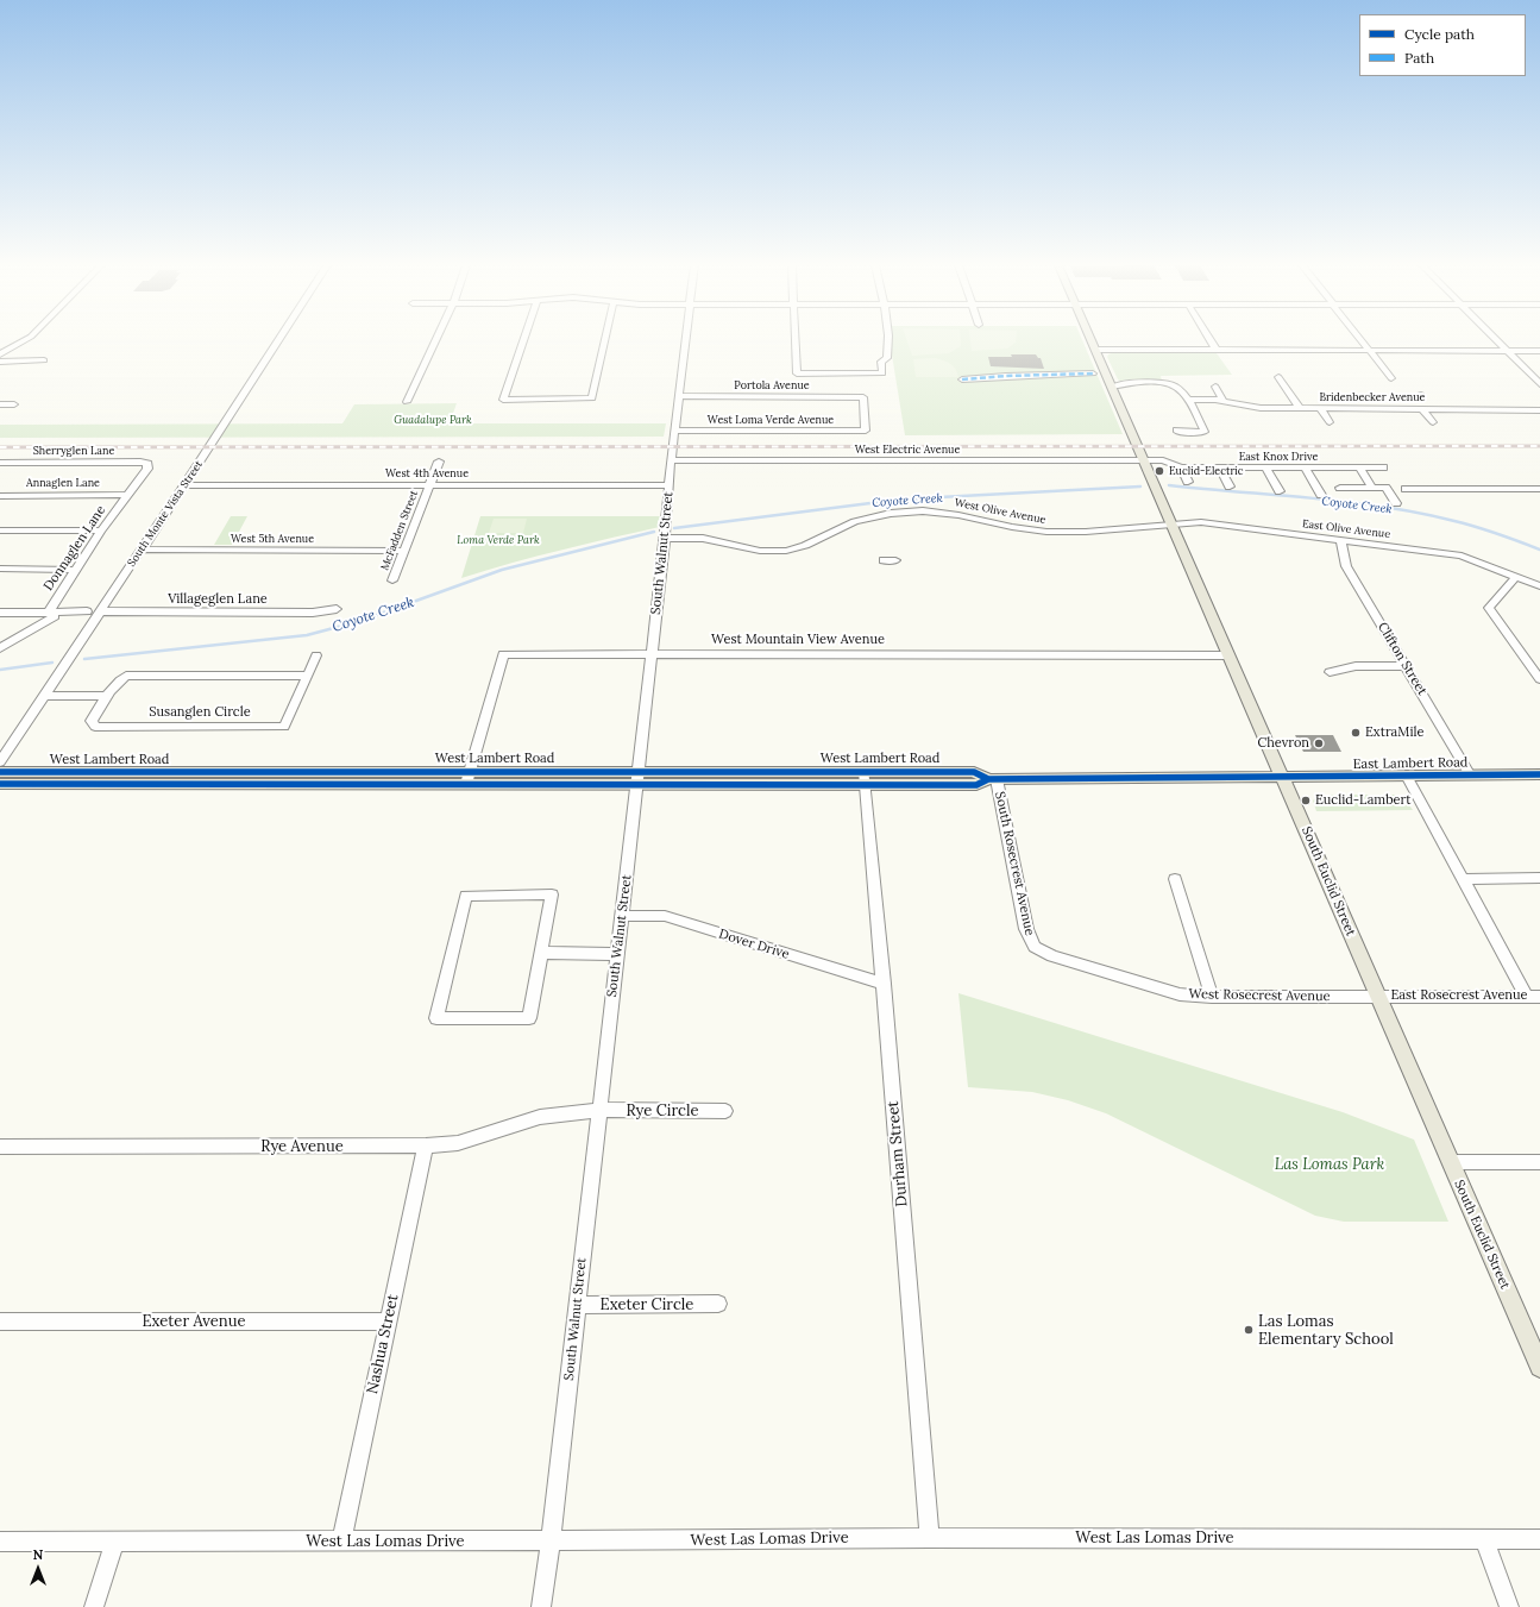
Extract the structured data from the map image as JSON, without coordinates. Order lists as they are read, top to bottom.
{
  "streets": {
    "main road": ["West Lambert Road", "East Lambert Road", "South Euclid Street"],
    "street": [
      "Portola Avenue",
      "Bridenbecker Avenue",
      "West Loma Verde Avenue",
      "West Electric Avenue",
      "Sherryglen Lane",
      "East Knox Drive",
      "West 4th Avenue",
      "Annaglen Lane",
      "West Olive Avenue",
      "South Monte Vista Street",
      "East Olive Avenue",
      "McFadden Street",
      "West 5th Avenue",
      "Donnaglen Lane",
      "South Walnut Street",
      "Villageglen Lane",
      "West Mountain View Avenue",
      "Clifton Street",
      "Susanglen Circle",
      "South Rosecrest Avenue",
      "Dover Drive",
      "West Rosecrest Avenue",
      "East Rosecrest Avenue",
      "Rye Circle",
      "Rye Avenue",
      "Durham Street",
      "Exeter Circle",
      "Exeter Avenue",
      "Nashua Street",
      "West Las Lomas Drive"
    ]
  },
  "crossings": [
    ["Portola Avenue", "West Loma Verde Avenue"],
    ["Portola Avenue", "South Walnut Street"],
    ["West Loma Verde Avenue", "South Walnut Street"],
    ["West Electric Avenue", "East Knox Drive"],
    ["West Electric Avenue", "South Walnut Street"],
    ["West Electric Avenue", "South Euclid Street"],
    ["Sherryglen Lane", "Donnaglen Lane"],
    ["East Knox Drive", "South Euclid Street"],
    ["West 4th Avenue", "South Monte Vista Street"],
    ["West 4th Avenue", "McFadden Street"],
    ["West 4th Avenue", "South Walnut Street"],
    ["Annaglen Lane", "Donnaglen Lane"],
    ["West Olive Avenue", "East Olive Avenue"],
    ["West Olive Avenue", "South Walnut Street"],
    ["West Olive Avenue", "South Euclid Street"],
    ["South Monte Vista Street", "West 5th Avenue"],
    ["South Monte Vista Street", "Villageglen Lane"],
    ["East Olive Avenue", "Clifton Street"],
    ["East Olive Avenue", "South Euclid Street"],
    ["McFadden Street", "West 5th Avenue"],
    ["South Walnut Street", "West Mountain View Avenue"],
    ["South Walnut Street", "West Lambert Road"],
    ["South Walnut Street", "Dover Drive"],
    ["South Walnut Street", "Rye Circle"],
    ["South Walnut Street", "Rye Avenue"],
    ["South Walnut Street", "Exeter Circle"],
    ["South Walnut Street", "West Las Lomas Drive"],
    ["West Mountain View Avenue", "West Lambert Road"],
    ["West Mountain View Avenue", "South Euclid Street"],
    ["Clifton Street", "East Lambert Road"],
    ["West Lambert Road", "East Lambert Road"],
    ["West Lambert Road", "South Rosecrest Avenue"],
    ["West Lambert Road", "South Euclid Street"],
    ["West Lambert Road", "Durham Street"],
    ["East Lambert Road", "South Euclid Street"],
    ["South Rosecrest Avenue", "West Rosecrest Avenue"],
    ["South Euclid Street", "West Rosecrest Avenue"],
    ["South Euclid Street", "East Rosecrest Avenue"],
    ["Dover Drive", "Durham Street"],
    ["West Rosecrest Avenue", "East Rosecrest Avenue"],
    ["Rye Circle", "Rye Avenue"],
    ["Rye Avenue", "Nashua Street"],
    ["Durham Street", "West Las Lomas Drive"],
    ["Exeter Avenue", "Nashua Street"],
    ["Nashua Street", "West Las Lomas Drive"]
  ],
  "water": ["Coyote Creek"],
  "parks": ["Guadalupe Park", "Loma Verde Park", "Las Lomas Park"],
  "places": [
    "Euclid-Electric",
    "ExtraMile",
    "Chevron",
    "Euclid-Lambert",
    "Las Lomas Elementary School"
  ],
  "legend": ["Cycle path", "Path"],
  "north": "top"
}
